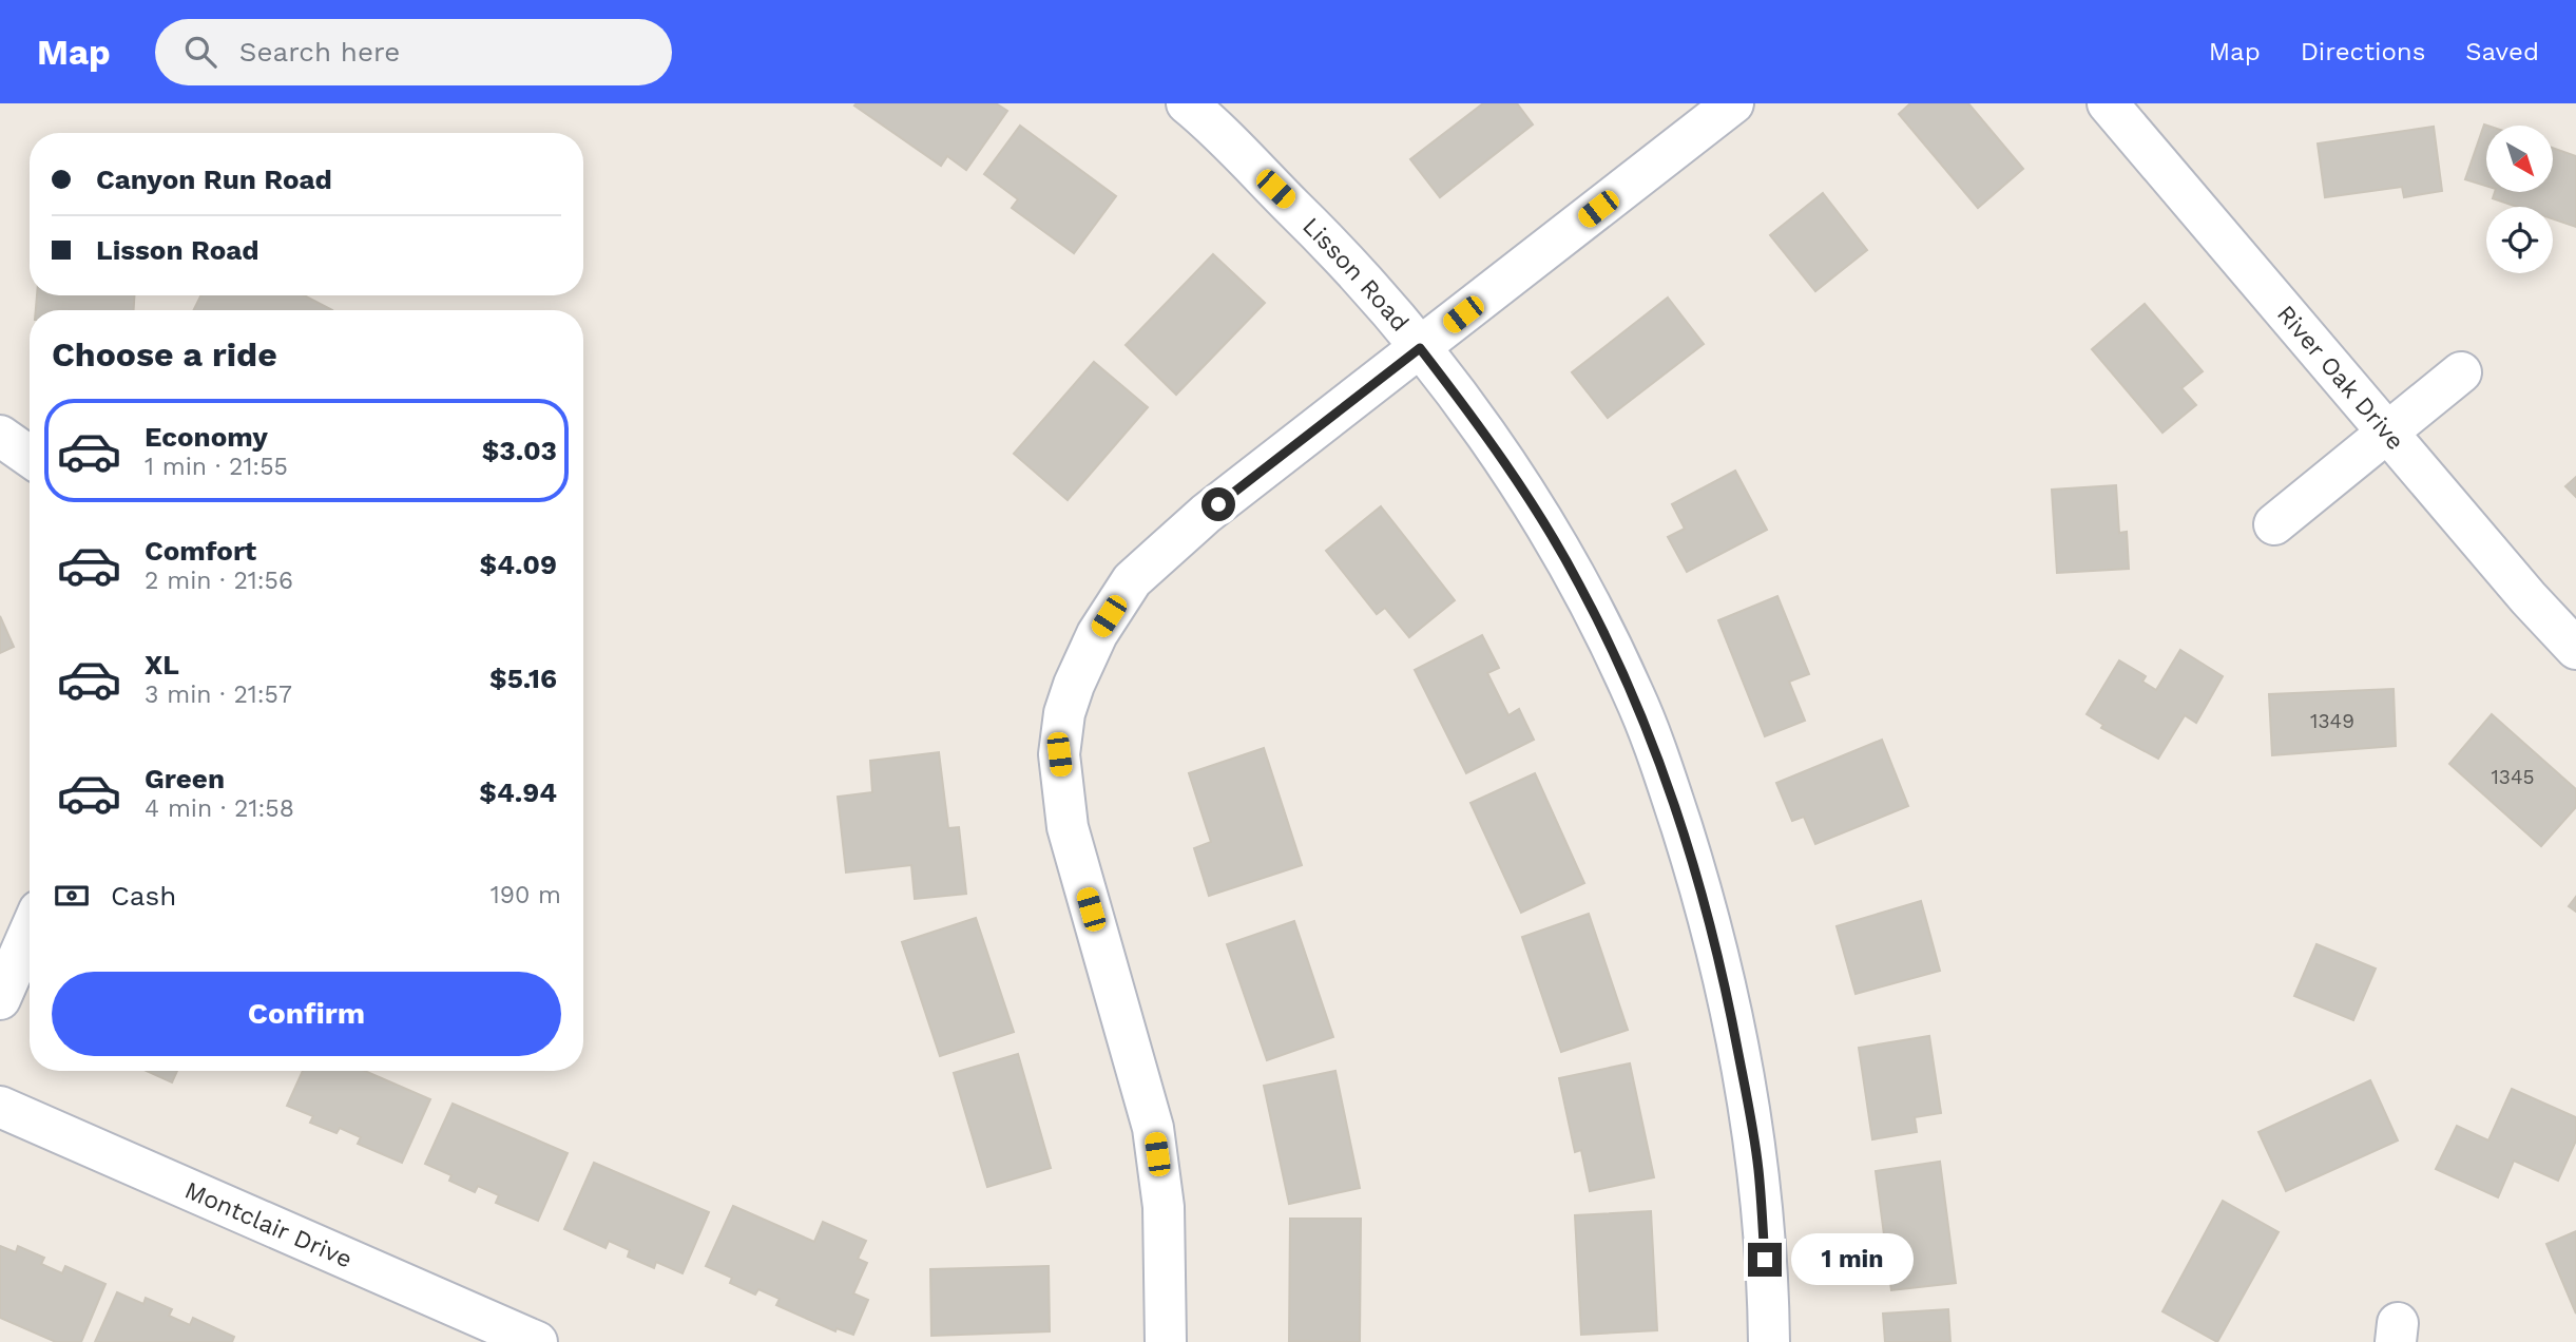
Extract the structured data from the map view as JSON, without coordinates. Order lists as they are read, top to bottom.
{
  "streets": {
    "street": ["Lisson Road", "River Oak Drive", "Montclair Drive"]
  },
  "house_numbers": ["1349", "1345"],
  "north": "bottom right",
  "page": {
    "header": "Map",
    "search": "Search here",
    "nav": ["Map", "Directions", "Saved"],
    "banner": ["Canyon Run Road", "Lisson Road"],
    "heading": "Choose a ride",
    "list": [
      {
        "name": "Economy",
        "note": "1 min · 21:55",
        "value": "$3.03"
      },
      {
        "name": "Comfort",
        "note": "2 min · 21:56",
        "value": "$4.09"
      },
      {
        "name": "XL",
        "note": "3 min · 21:57",
        "value": "$5.16"
      },
      {
        "name": "Green",
        "note": "4 min · 21:58",
        "value": "$4.94"
      }
    ],
    "pay": ["Cash", "190 m"],
    "buttons": "Confirm",
    "bubble": "1 min"
  }
}
